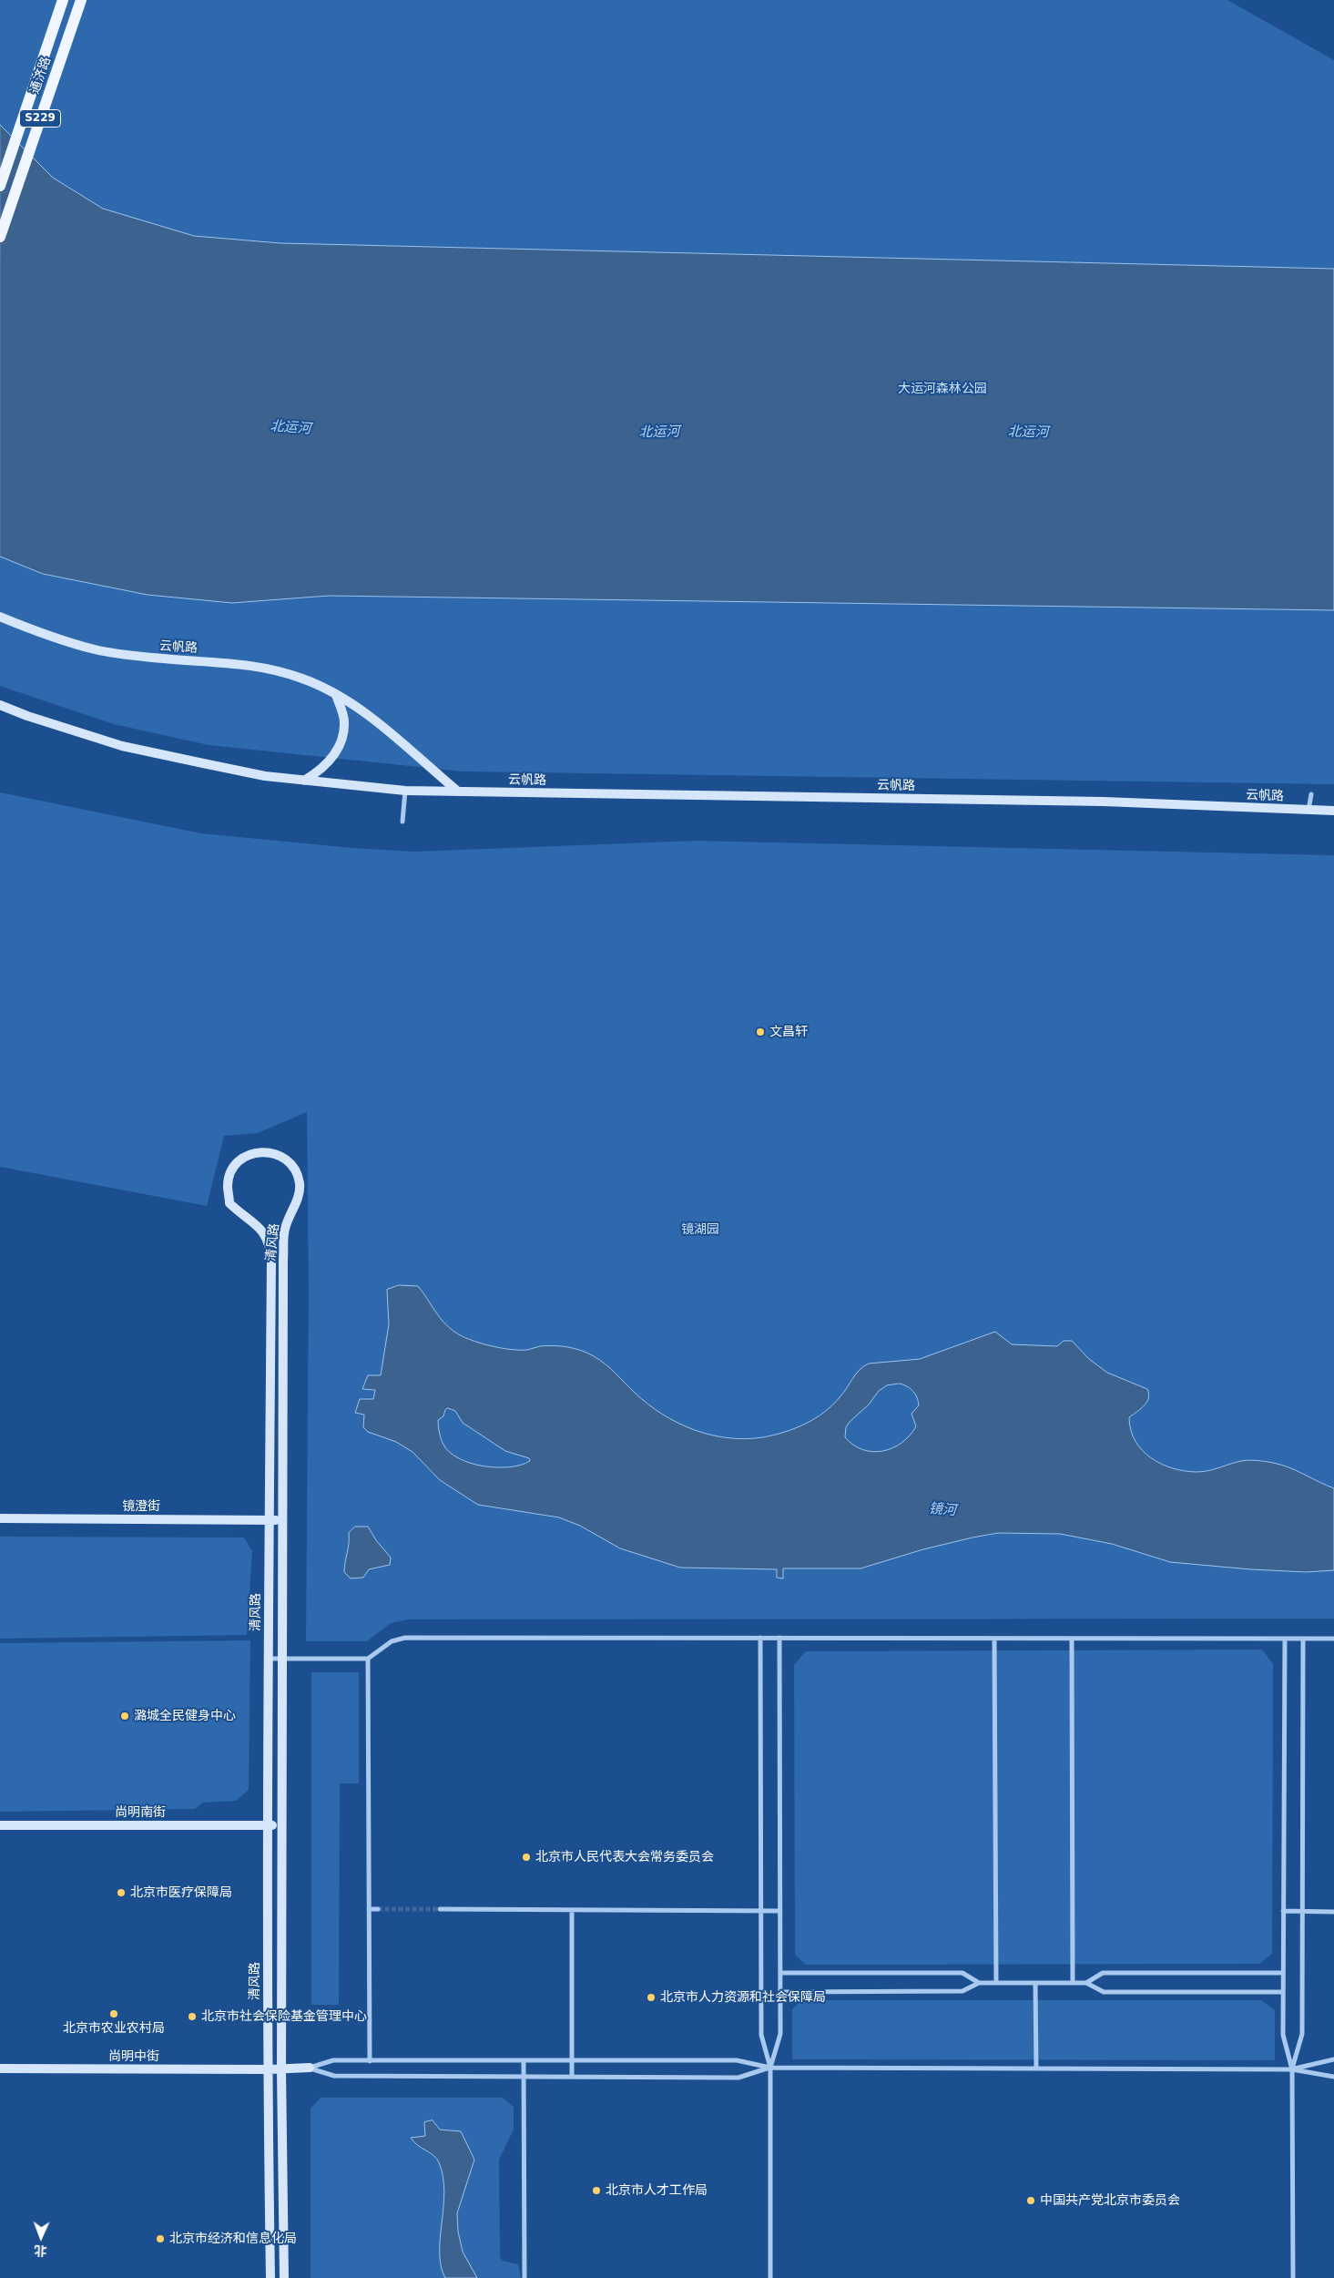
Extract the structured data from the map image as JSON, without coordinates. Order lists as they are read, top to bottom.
{
  "streets": {
    "main road": ["通济路", "S229"],
    "street": [
      "云帆路",
      "清风路",
      "镜澄街",
      "尚明南街",
      "尚明中街"
    ]
  },
  "crossings": [
    ["清风路", "镜澄街"],
    ["清风路", "尚明南街"],
    ["清风路", "尚明中街"]
  ],
  "water": ["北运河", "镜河"],
  "parks": ["大运河森林公园", "镜湖园"],
  "places": [
    "文昌轩",
    "潞城全民健身中心",
    "北京市人民代表大会常务委员会",
    "北京市医疗保障局",
    "北京市人力资源和社会保障局",
    "北京市农业农村局",
    "北京市社会保险基金管理中心",
    "北京市人才工作局",
    "中国共产党北京市委员会",
    "北京市经济和信息化局"
  ],
  "north": "bottom"
}
